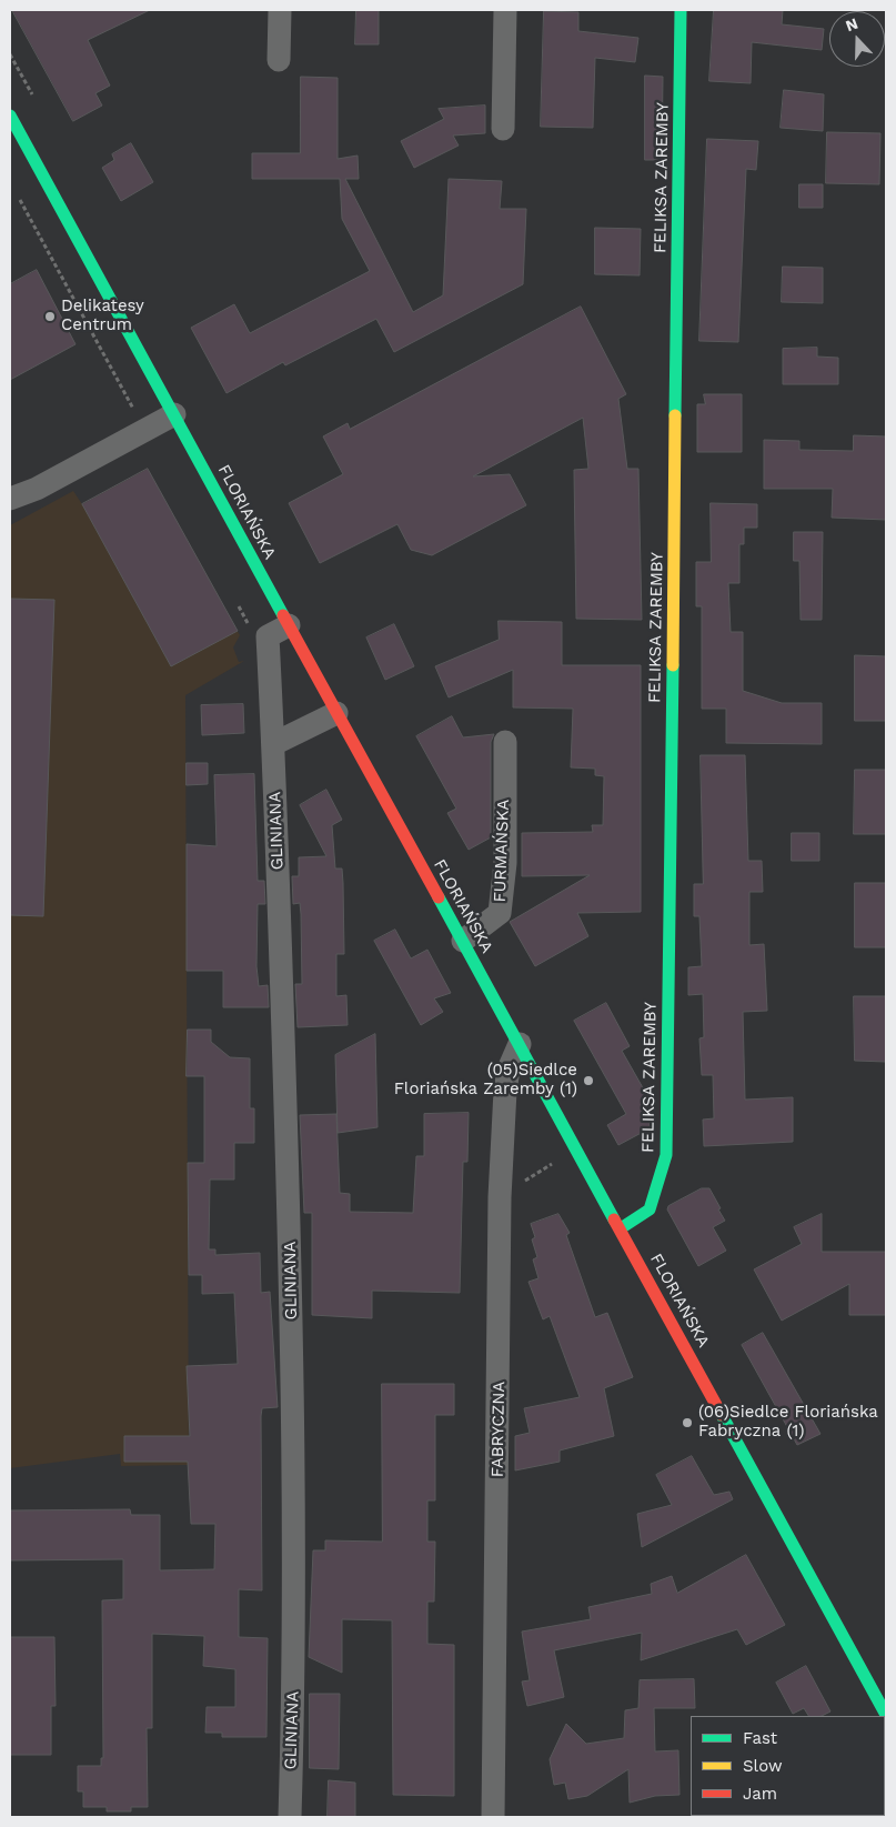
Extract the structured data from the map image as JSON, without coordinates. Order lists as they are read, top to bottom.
{
  "streets": {
    "street": [
      "FELIKSA ZAREMBY",
      "FLORIAŃSKA",
      "GLINIANA",
      "FURMAŃSKA",
      "FABRYCZNA"
    ]
  },
  "crossings": [
    ["FELIKSA ZAREMBY", "FLORIAŃSKA"],
    ["FLORIAŃSKA", "GLINIANA"],
    ["FLORIAŃSKA", "FURMAŃSKA"],
    ["FLORIAŃSKA", "FABRYCZNA"]
  ],
  "places": ["Delikatesy Centrum", "(05)Siedlce Floriańska Zaremby (1)", "(06)Siedlce Floriańska Fabryczna (1)"],
  "legend": ["Fast", "Slow", "Jam"],
  "north": "top"
}
